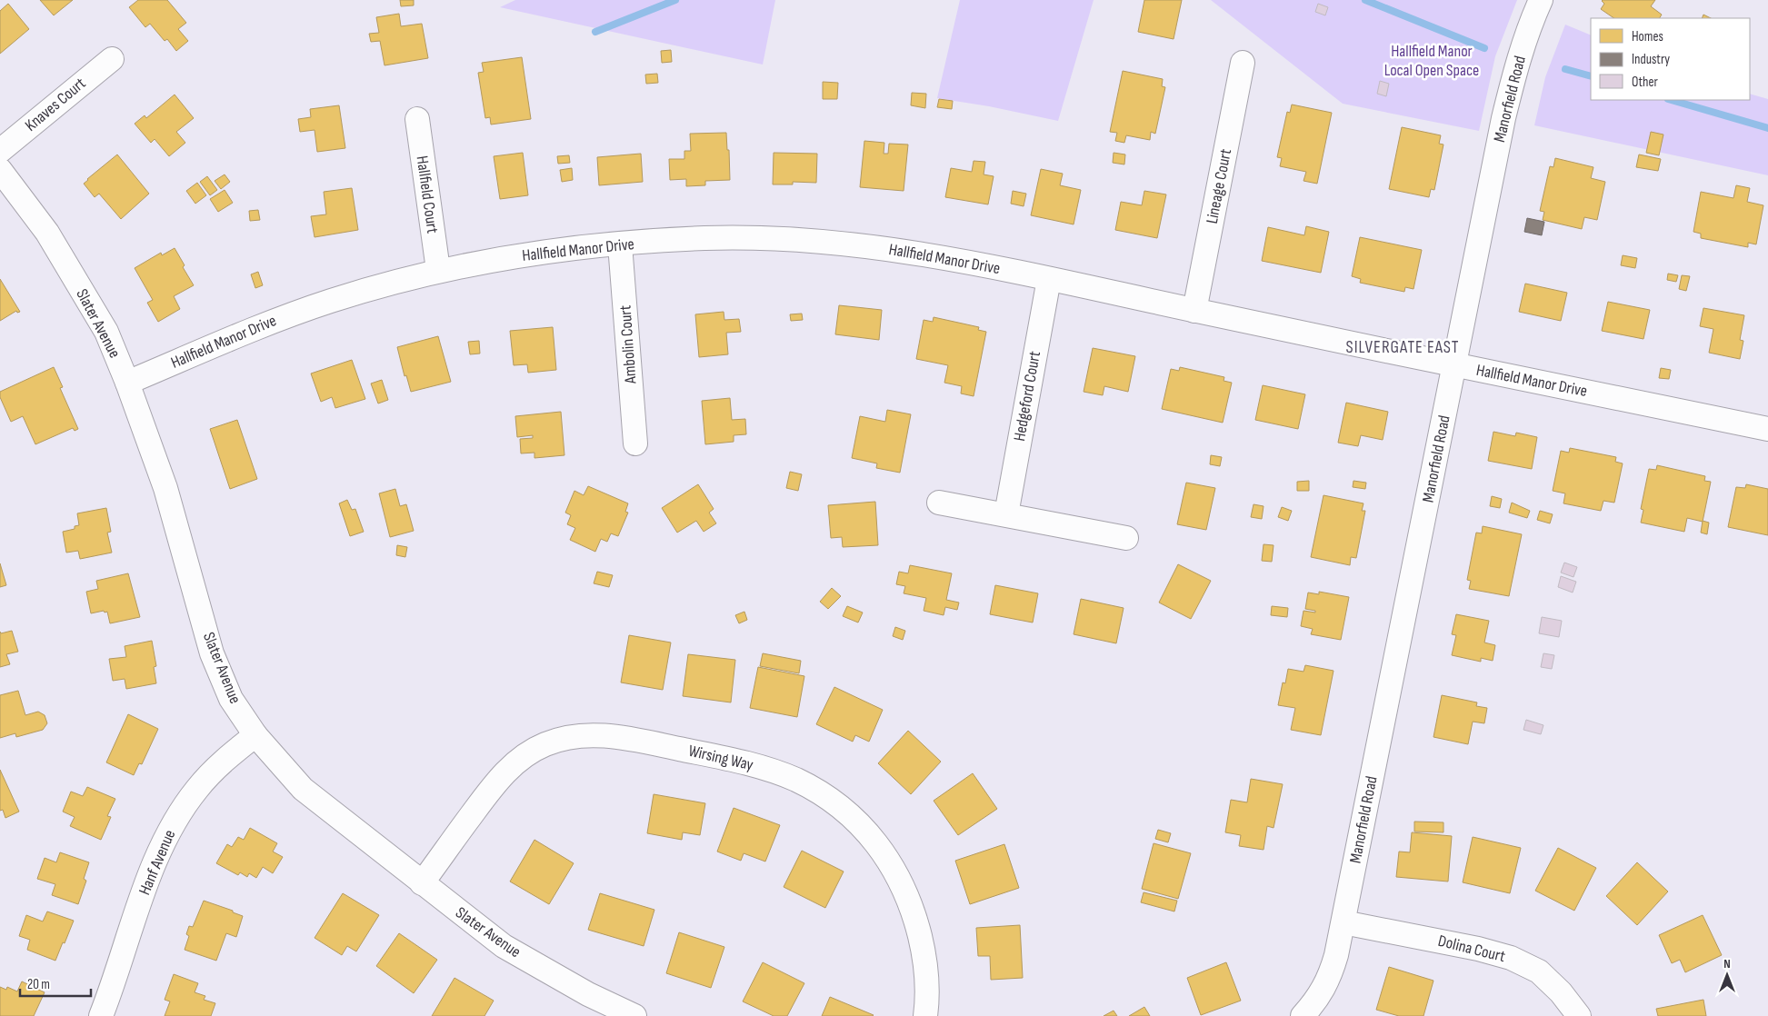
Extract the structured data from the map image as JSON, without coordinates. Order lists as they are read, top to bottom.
{
  "streets": {
    "street": [
      "Manorfield Road",
      "Knaves Court",
      "Lineage Court",
      "Hallfield Court",
      "Hallfield Manor Drive",
      "Slater Avenue",
      "Ambolin Court",
      "Hedgeford Court",
      "Wirsing Way",
      "Hanf Avenue",
      "Dolina Court"
    ]
  },
  "crossings": [
    ["Manorfield Road", "Hallfield Manor Drive"],
    ["Manorfield Road", "Dolina Court"],
    ["Lineage Court", "Hallfield Manor Drive"],
    ["Hallfield Court", "Hallfield Manor Drive"],
    ["Hallfield Manor Drive", "Slater Avenue"],
    ["Hallfield Manor Drive", "Ambolin Court"],
    ["Hallfield Manor Drive", "Hedgeford Court"],
    ["Slater Avenue", "Wirsing Way"],
    ["Slater Avenue", "Hanf Avenue"]
  ],
  "districts": ["SILVERGATE EAST"],
  "parks": ["Hallfield Manor Local Open Space"],
  "legend": ["Homes", "Industry", "Other"],
  "scale_bar": "20 m",
  "north": "top"
}
